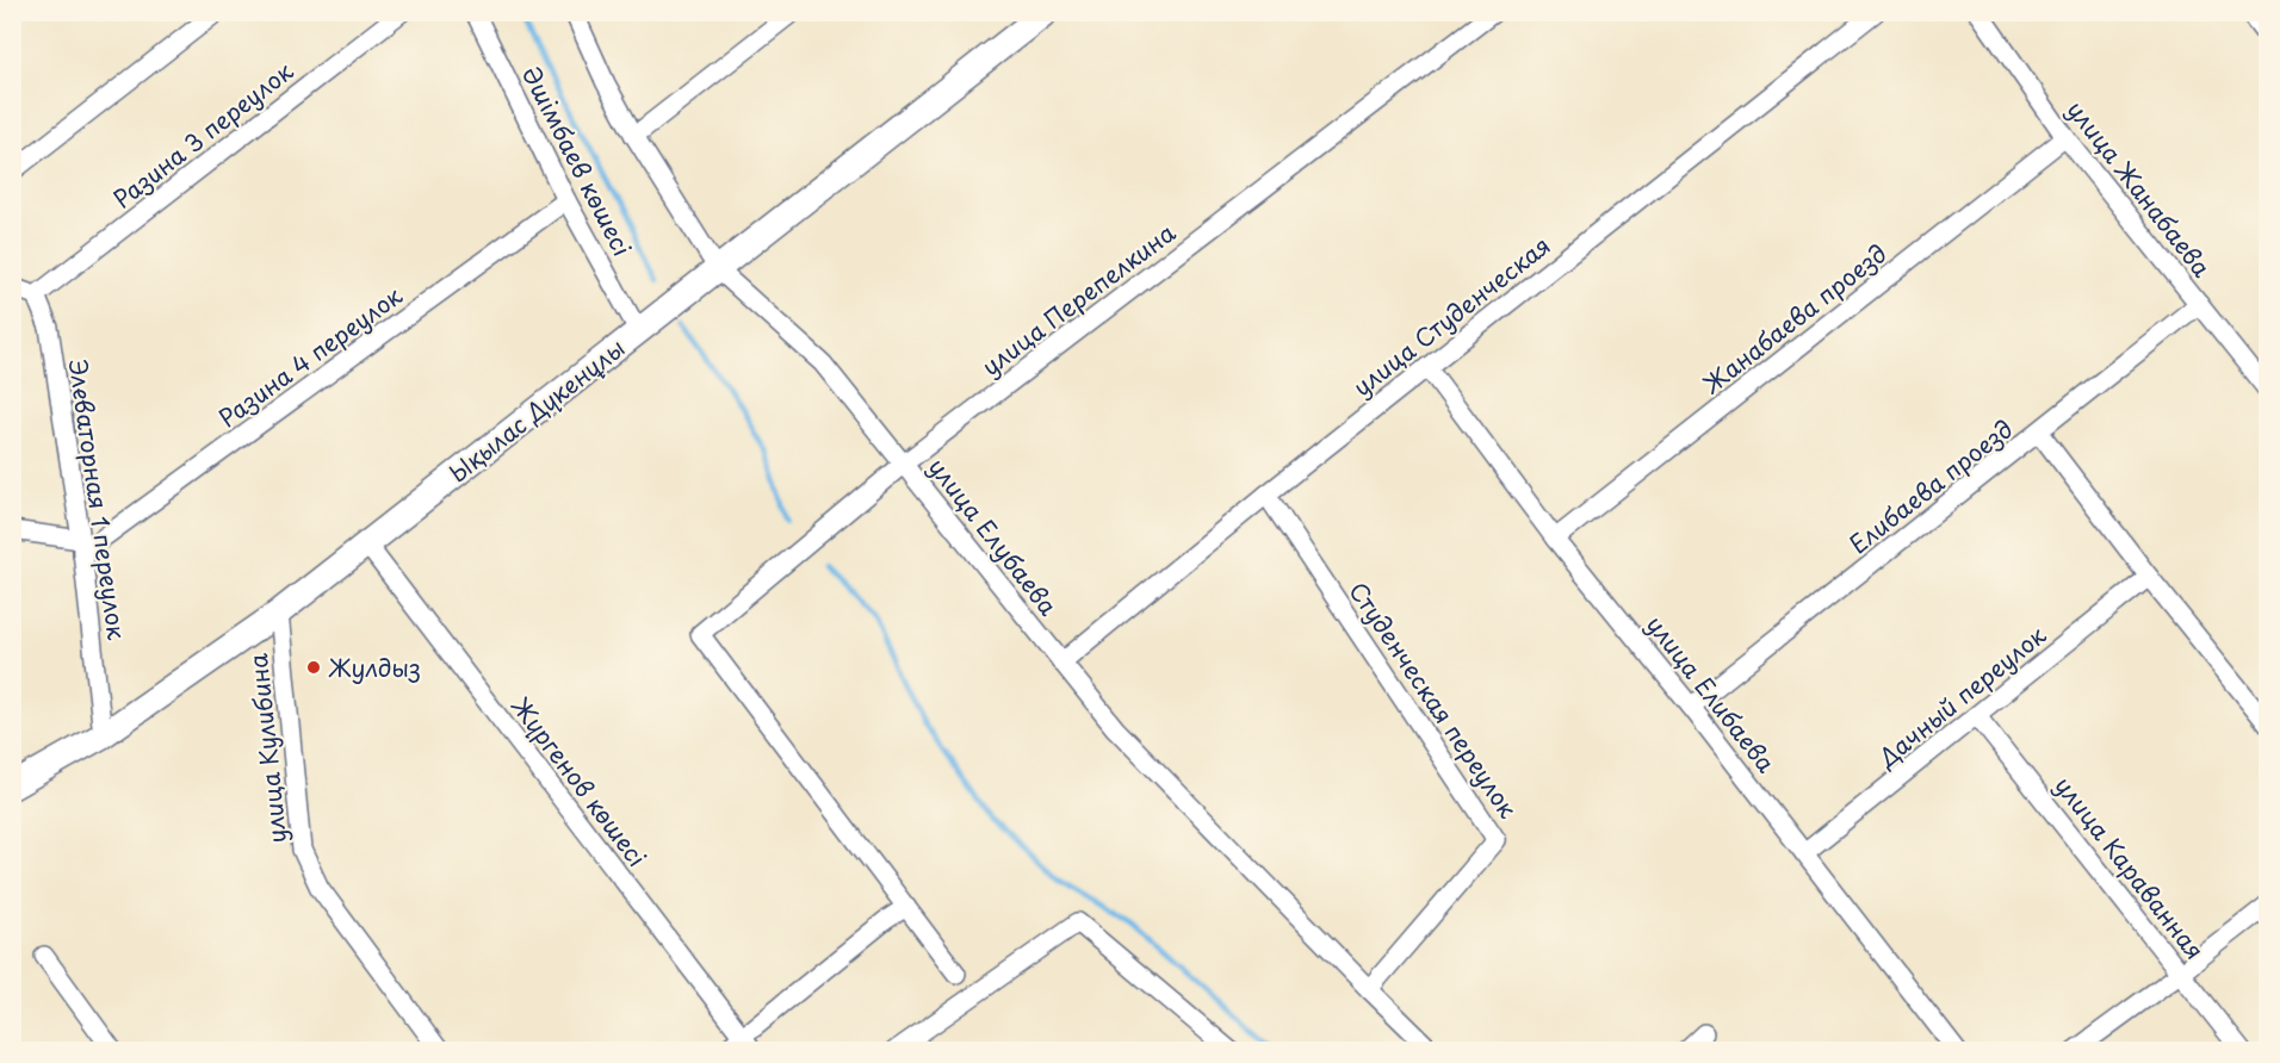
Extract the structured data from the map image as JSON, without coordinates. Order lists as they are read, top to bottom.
{
  "streets": {
    "street": [
      "Разина 3 переулок",
      "Әшімбаев көшесі",
      "улица Жанабаева",
      "улица Перепелкина",
      "улица Студенческая",
      "Жанабаева проезд",
      "Разина 4 переулок",
      "Ықылас Дүкенұлы",
      "Елибаева проезд",
      "Элеваторная 1 переулок",
      "улица Елубаева",
      "улица Елибаева",
      "Дачный переулок",
      "Студенческая переулок",
      "улица Кулибина",
      "Жүргенов көшесі",
      "улица Караванная"
    ]
  },
  "crossings": [
    ["Разина 3 переулок", "Элеваторная 1 переулок"],
    ["Әшімбаев көшесі", "Разина 4 переулок"],
    ["Әшімбаев көшесі", "Ықылас Дүкенұлы"],
    ["улица Жанабаева", "Жанабаева проезд"],
    ["улица Жанабаева", "Елибаева проезд"],
    ["улица Перепелкина", "улица Елубаева"],
    ["улица Студенческая", "улица Елубаева"],
    ["улица Студенческая", "улица Елибаева"],
    ["улица Студенческая", "Студенческая переулок"],
    ["Жанабаева проезд", "улица Елибаева"],
    ["Разина 4 переулок", "Элеваторная 1 переулок"],
    ["Ықылас Дүкенұлы", "Элеваторная 1 переулок"],
    ["Ықылас Дүкенұлы", "улица Елубаева"],
    ["Ықылас Дүкенұлы", "улица Кулибина"],
    ["Ықылас Дүкенұлы", "Жүргенов көшесі"],
    ["Елибаева проезд", "улица Елибаева"],
    ["улица Елубаева", "Студенческая переулок"],
    ["улица Елибаева", "Дачный переулок"],
    ["Дачный переулок", "улица Караванная"]
  ],
  "places": ["Жулдыз"]
}
